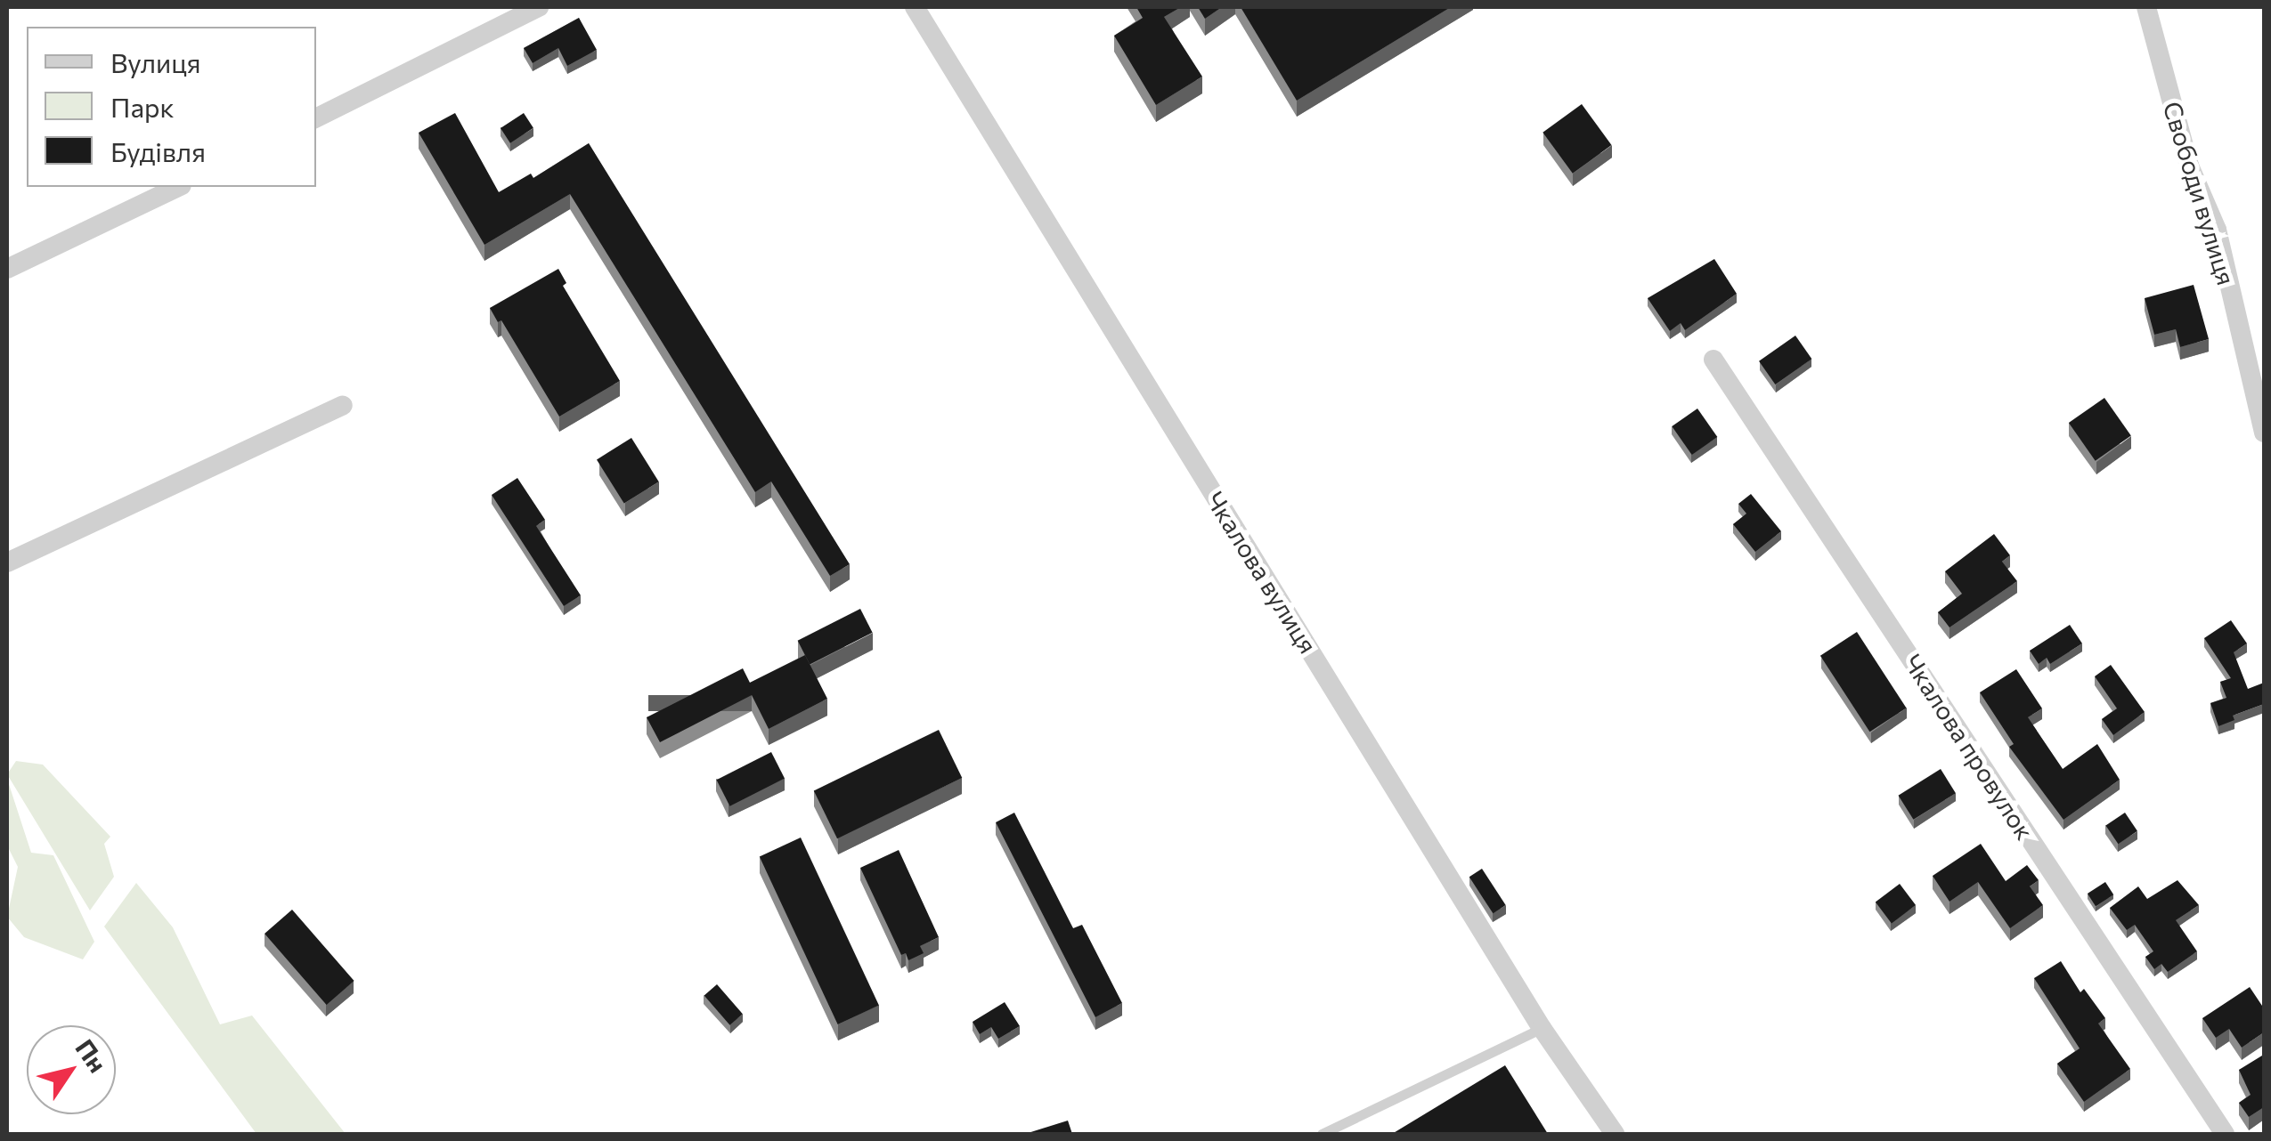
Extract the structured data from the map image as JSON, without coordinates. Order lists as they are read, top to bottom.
{
  "streets": {
    "street": ["Свободи вулиця", "Чкалова вулиця", "Чкалова провулок"]
  },
  "legend": ["Вулиця", "Парк", "Будівля"],
  "north": "top right"
}
